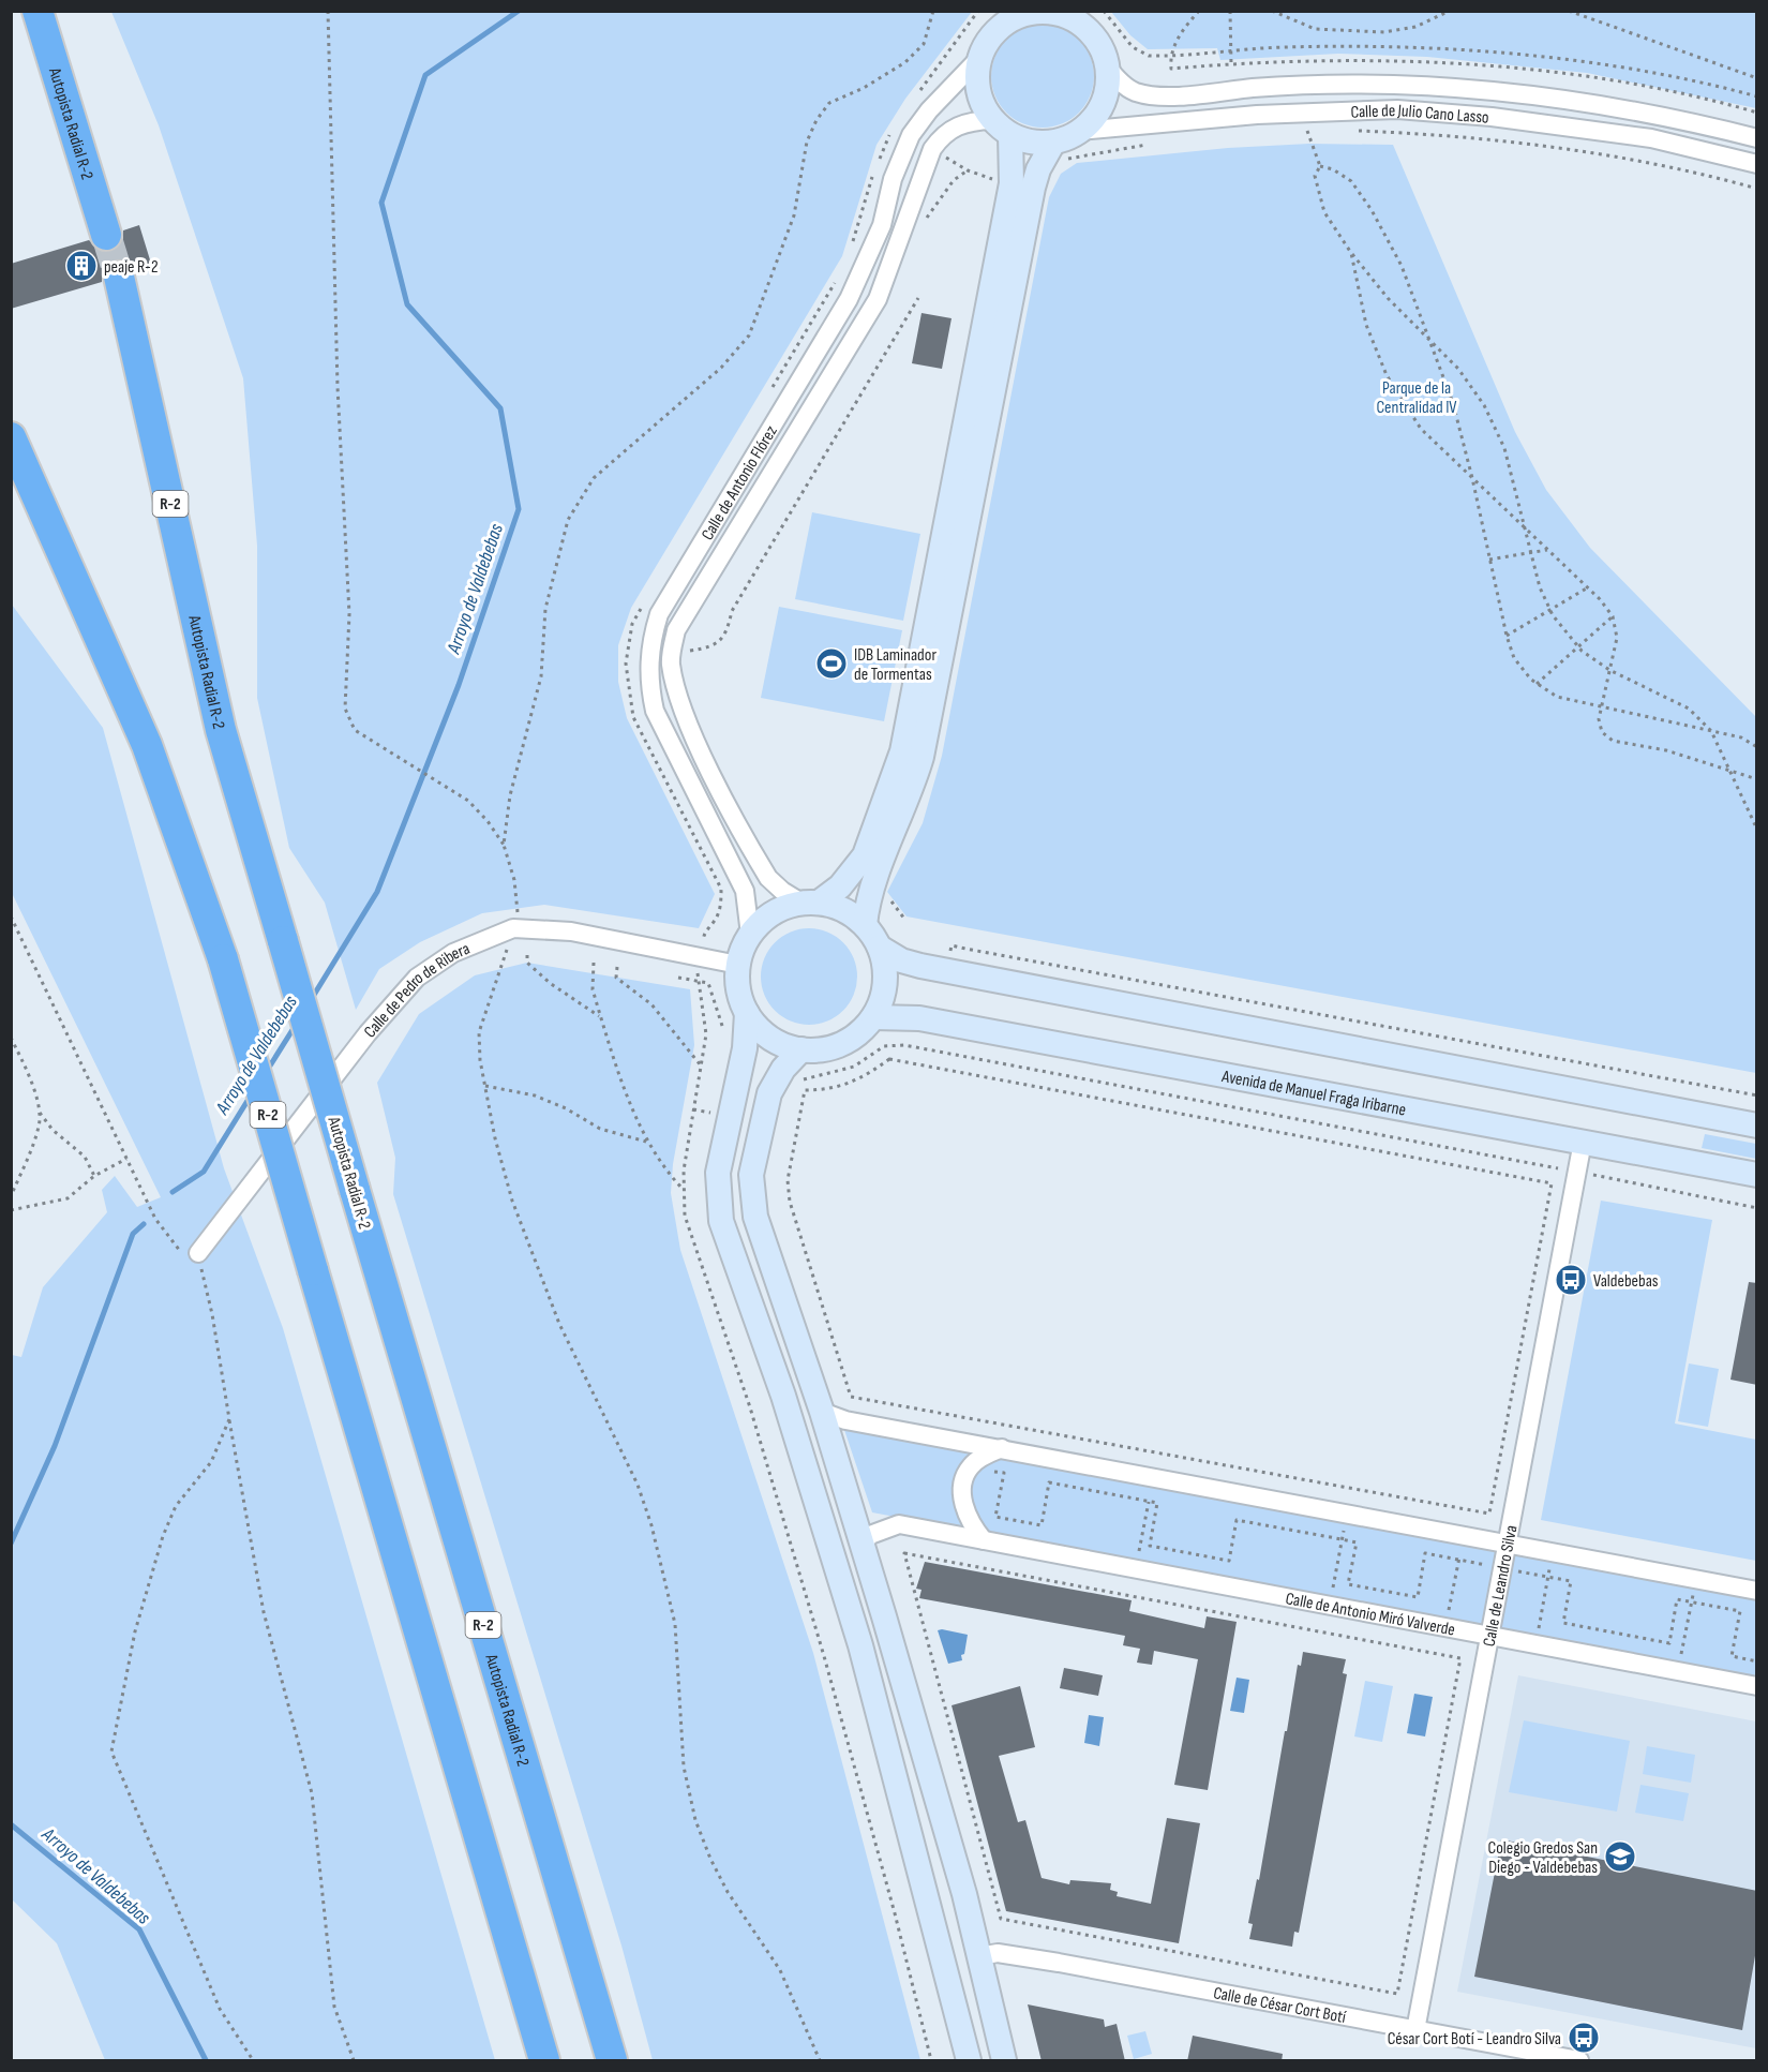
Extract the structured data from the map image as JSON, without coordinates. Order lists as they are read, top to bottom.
{
  "streets": {
    "highway": ["Autopista Radial R-2", "R-2"],
    "street": [
      "Calle de Julio Cano Lasso",
      "Calle de Antonio Flórez",
      "Calle de Pedro de Ribera",
      "Avenida de Manuel Fraga Iribarne",
      "Calle de Leandro Silva",
      "Calle de Antonio Miró Valverde",
      "Calle de César Cort Botí"
    ]
  },
  "crossings": [
    ["Calle de Julio Cano Lasso", "Calle de Antonio Flórez"],
    ["Calle de Antonio Flórez", "Calle de Pedro de Ribera"],
    ["Calle de Antonio Flórez", "Avenida de Manuel Fraga Iribarne"],
    ["Calle de Pedro de Ribera", "Avenida de Manuel Fraga Iribarne"],
    ["Avenida de Manuel Fraga Iribarne", "Calle de Leandro Silva"],
    ["Calle de Leandro Silva", "Calle de Antonio Miró Valverde"],
    ["Calle de Leandro Silva", "Calle de César Cort Botí"]
  ],
  "water": ["Arroyo de Valdebebas"],
  "parks": ["Parque de la Centralidad IV"],
  "places": {
    "building": ["peaje R-2"],
    "sports": ["IDB Laminador de Tormentas"],
    "bus stop": ["Valdebebas", "César Cort Botí - Leandro Silva"],
    "school or university": ["Colegio Gredos San Diego - Valdebebas"]
  }
}
